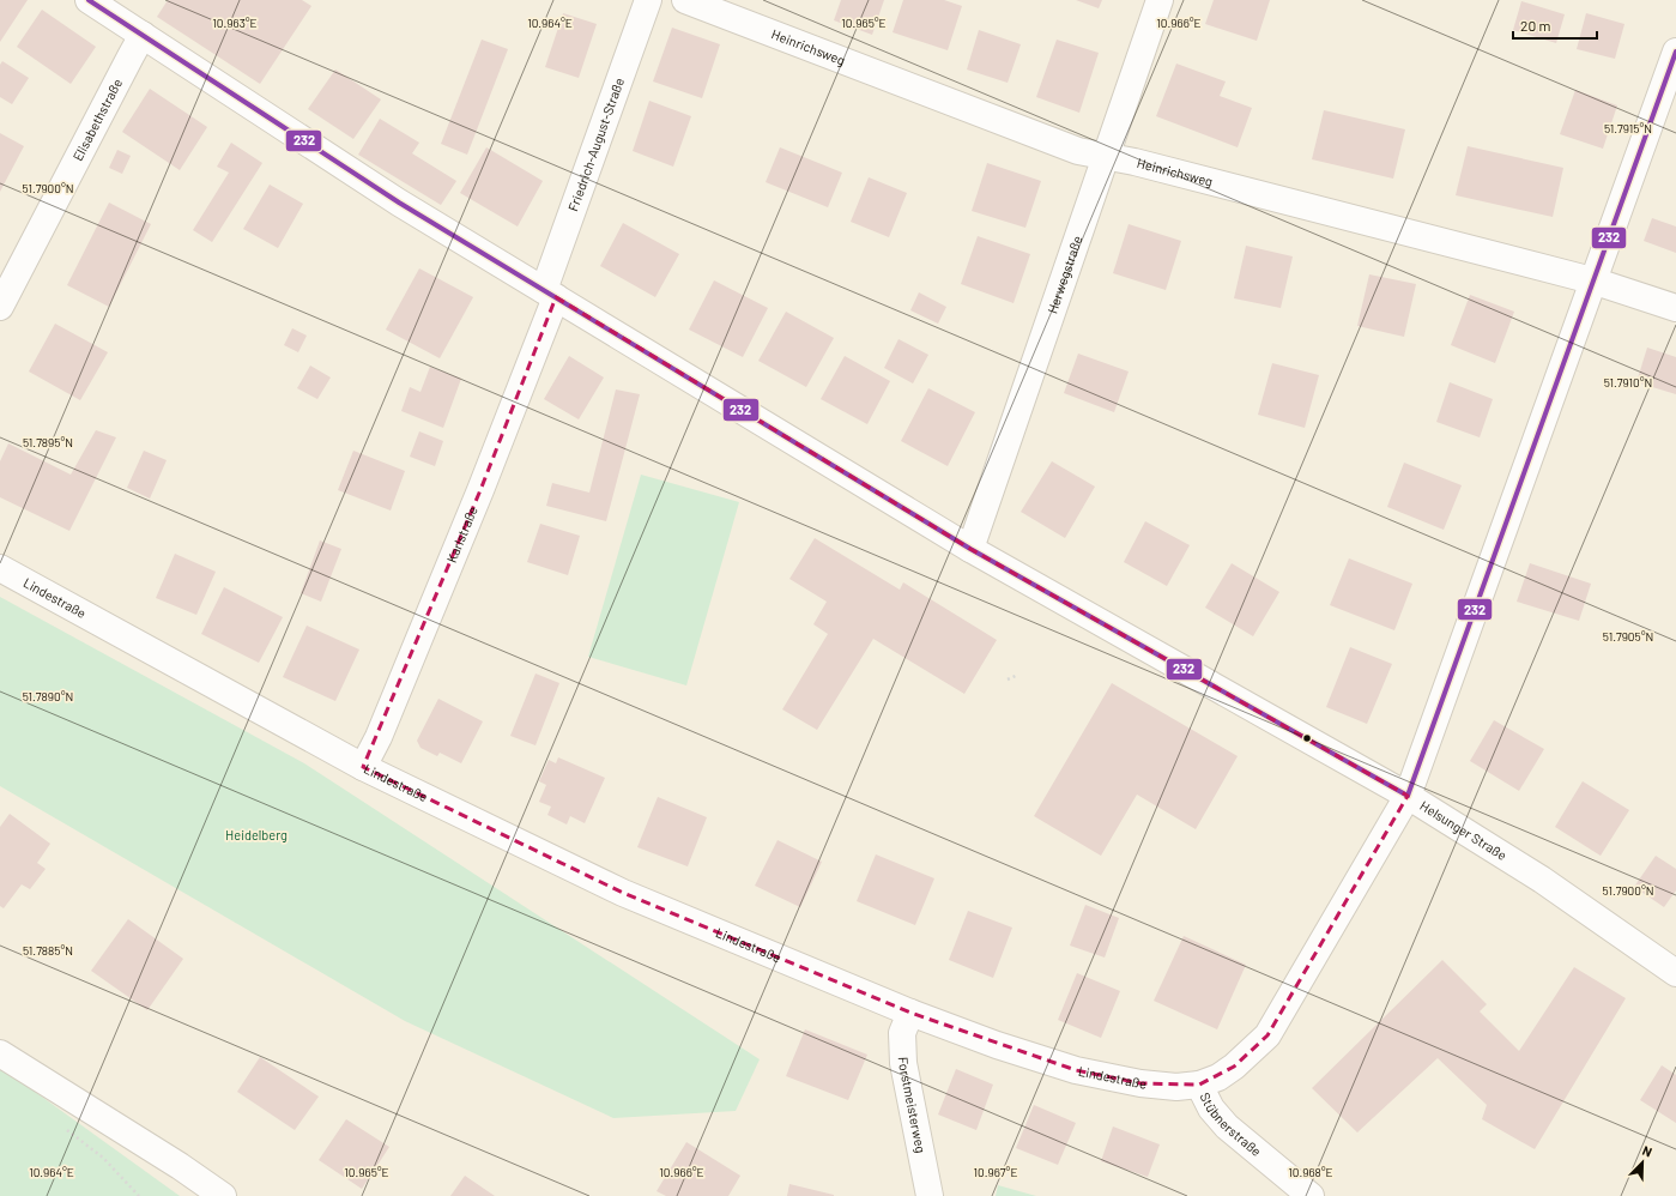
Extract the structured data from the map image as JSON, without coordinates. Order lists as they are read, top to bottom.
{
  "streets": {
    "street": [
      "Heinrichsweg",
      "Elisabethstraße",
      "Friedrich-August-Straße",
      "Herwegstraße",
      "Karlstraße",
      "Lindestraße",
      "Helsunger Straße",
      "Forstmeisterweg",
      "Stübnerstraße"
    ]
  },
  "crossings": [
    ["Heinrichsweg", "Herwegstraße"],
    ["Heinrichsweg", "Lindestraße"],
    ["Elisabethstraße", "Helsunger Straße"],
    ["Friedrich-August-Straße", "Karlstraße"],
    ["Friedrich-August-Straße", "Helsunger Straße"],
    ["Herwegstraße", "Helsunger Straße"],
    ["Karlstraße", "Lindestraße"],
    ["Karlstraße", "Helsunger Straße"],
    ["Lindestraße", "Helsunger Straße"],
    ["Lindestraße", "Forstmeisterweg"],
    ["Lindestraße", "Stübnerstraße"]
  ],
  "parks": ["Heidelberg"],
  "lines": ["transit line 232"],
  "scale_bar": "20 m",
  "north": "top right",
  "coordinates": [
    "10.963°E",
    "10.964°E",
    "10.965°E",
    "10.966°E",
    "51.7915°N",
    "51.7900°N",
    "51.7910°N",
    "51.7895°N",
    "51.7905°N",
    "51.7890°N",
    "51.7885°N",
    "10.967°E",
    "10.968°E"
  ]
}
